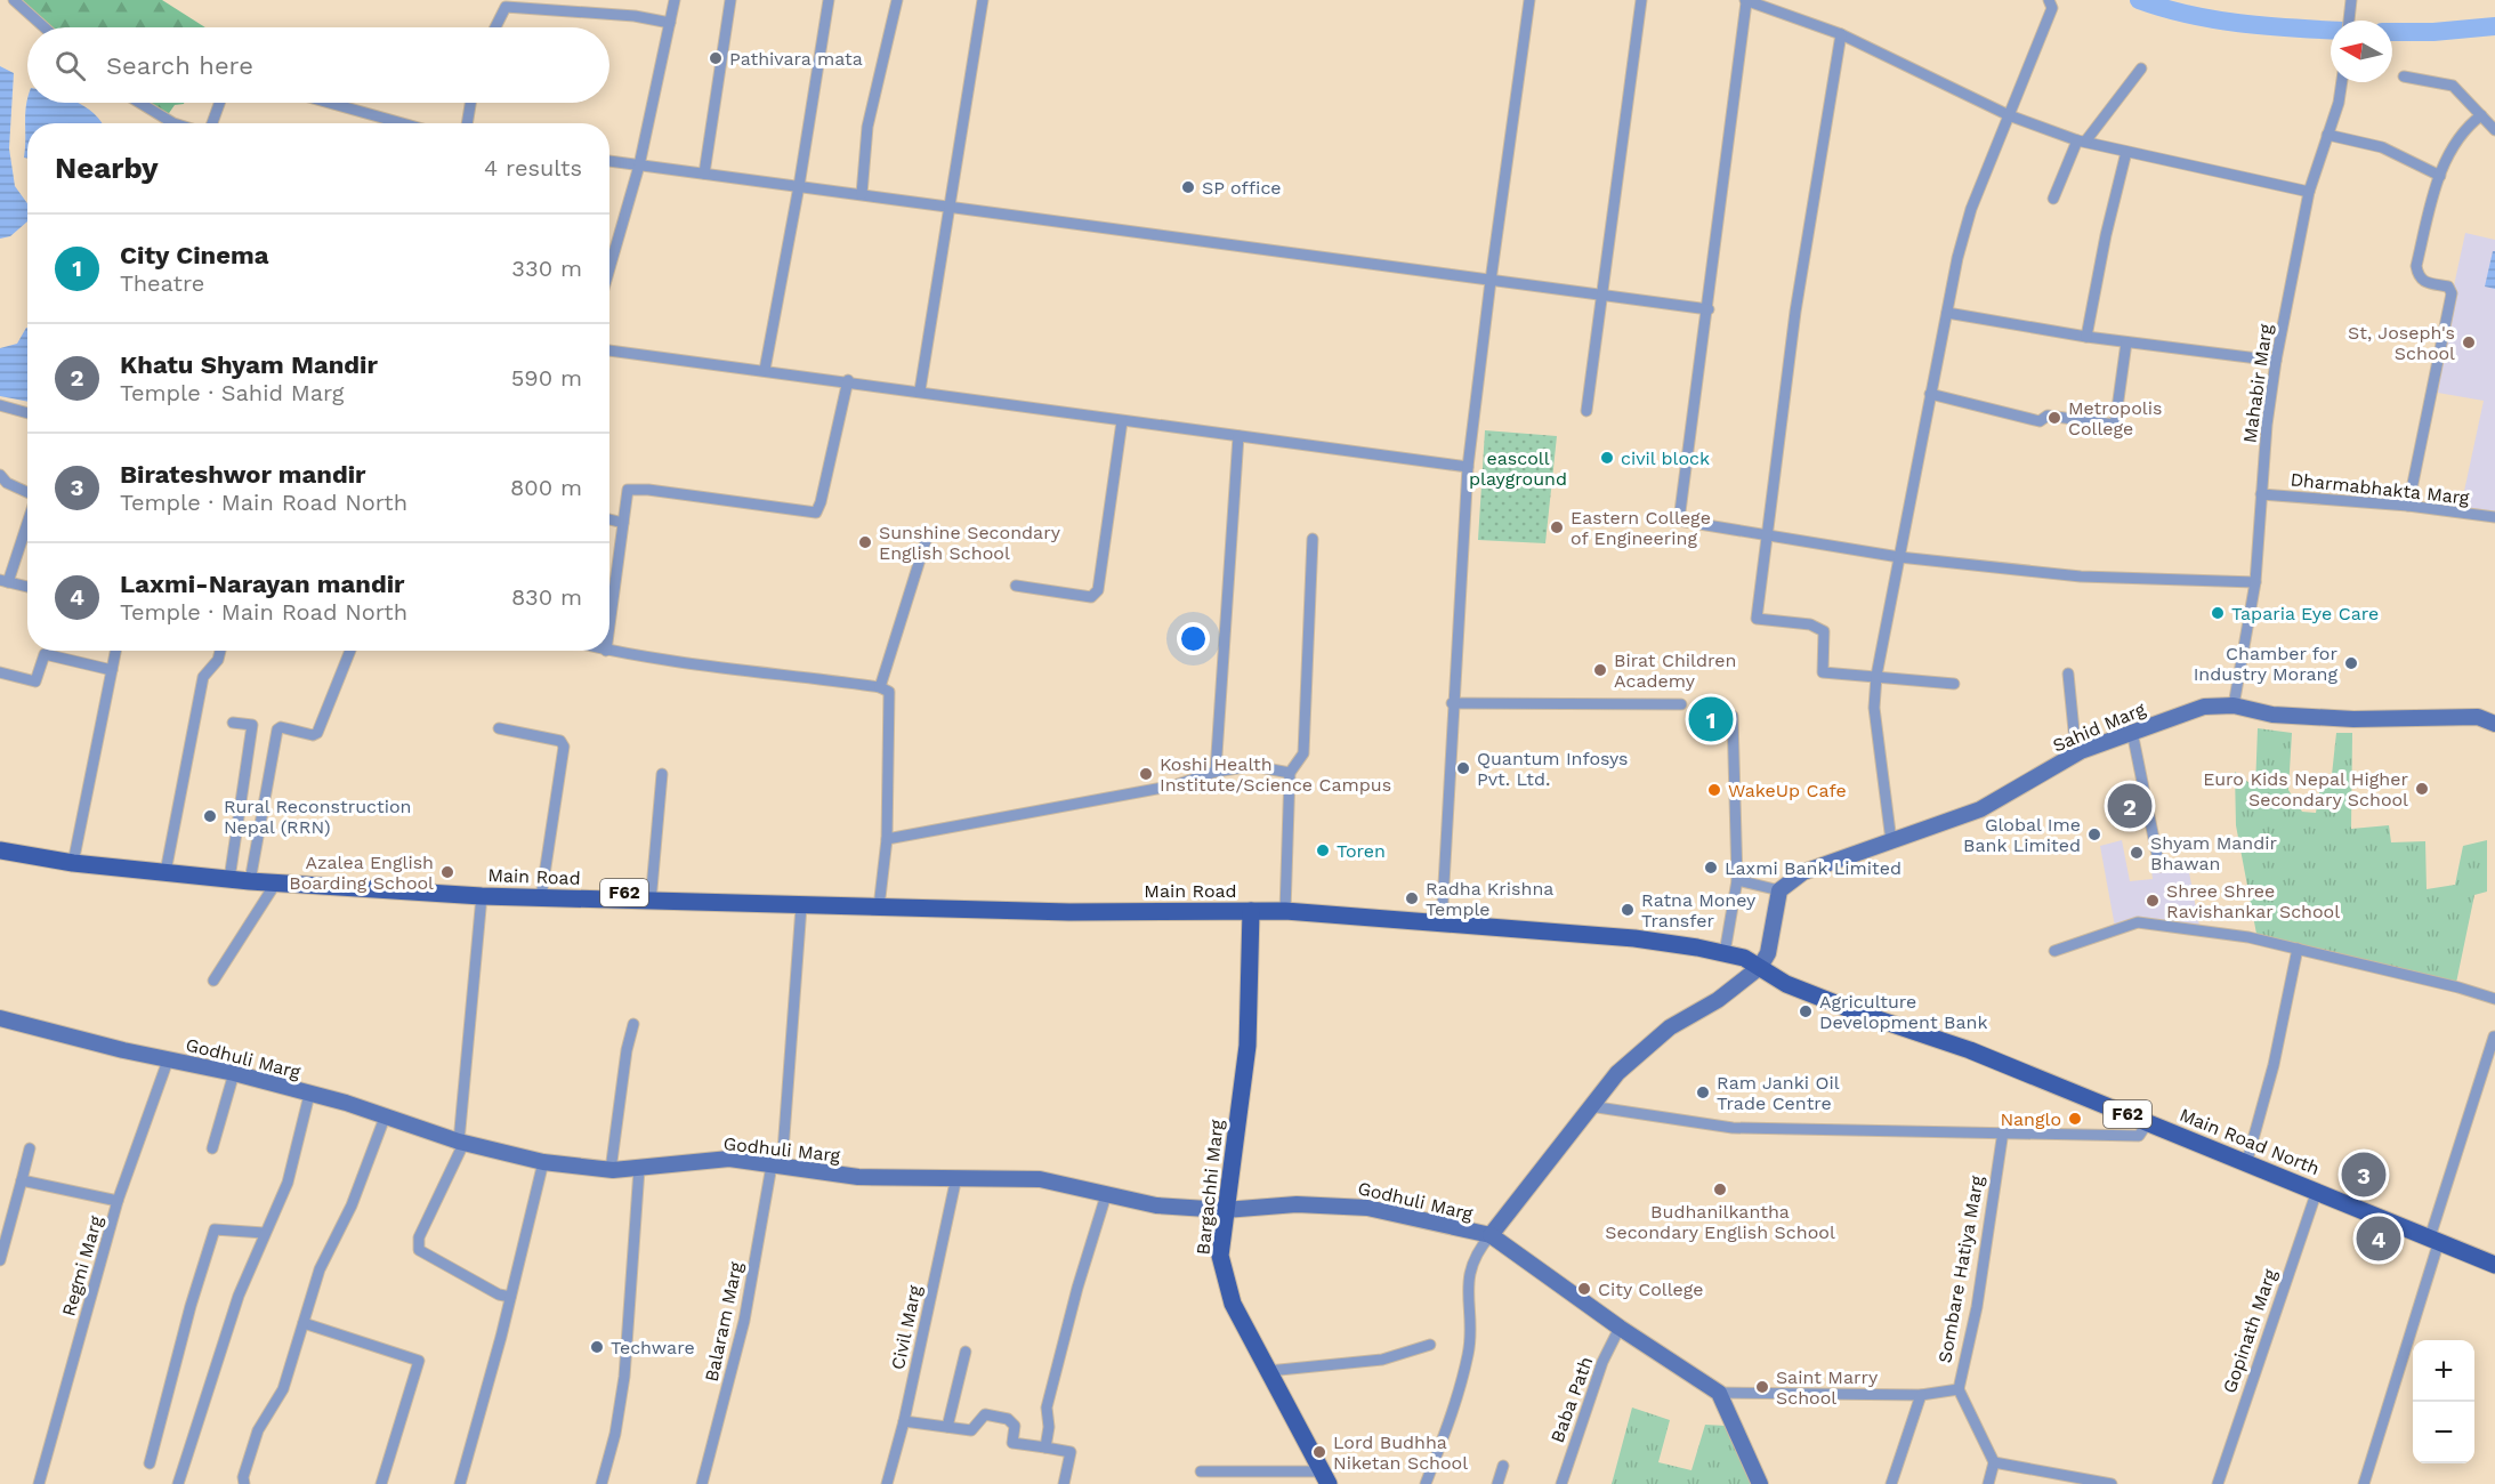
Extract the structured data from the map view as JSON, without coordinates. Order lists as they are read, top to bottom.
{
  "streets": {
    "main road": [
      "Sahid Marg",
      "Main Road",
      "F62",
      "Godhuli Marg",
      "Main Road North",
      "Bargachhi Marg"
    ],
    "street": [
      "Mahabir Marg",
      "Dharmabhakta Marg",
      "Regmi Marg",
      "Sombare Hatiya Marg",
      "Balaram Marg",
      "Civil Marg",
      "Gopinath Marg",
      "Baba Path"
    ]
  },
  "crossings": [
    ["Mahabir Marg", "Dharmabhakta Marg"],
    ["Mahabir Marg", "Sahid Marg"],
    ["Main Road", "F62"],
    ["Main Road", "Bargachhi Marg"],
    ["Main Road", "Balaram Marg"],
    ["F62", "Main Road North"],
    ["F62", "Bargachhi Marg"],
    ["Godhuli Marg", "Bargachhi Marg"],
    ["Godhuli Marg", "Regmi Marg"],
    ["Godhuli Marg", "Balaram Marg"],
    ["Godhuli Marg", "Civil Marg"],
    ["Main Road North", "Gopinath Marg"]
  ],
  "parks": ["eascoll playground"],
  "places": [
    "Pathivara mata",
    "SP office",
    "St, Joseph's School",
    "Metropolis College",
    "civil block",
    "Eastern College of Engineering",
    "Sunshine Secondary English School",
    "Taparia Eye Care",
    "Chamber for Industry Morang",
    "Birat Children Academy",
    "Quantum Infosys Pvt. Ltd.",
    "Koshi Health Institute/Science Campus",
    "Euro Kids Nepal Higher Secondary School",
    "WakeUp Cafe",
    "Rural Reconstruction Nepal (RRN)",
    "Global Ime Bank Limited",
    "Toren",
    "Shyam Mandir Bhawan",
    "Laxmi Bank Limited",
    "Azalea English Boarding School",
    "Radha Krishna Temple",
    "Shree Shree Ravishankar School",
    "Ratna Money Transfer",
    "Agriculture Development Bank",
    "Ram Janki Oil Trade Centre",
    "Nanglo",
    "Budhanilkantha Secondary English School",
    "City College",
    "Techware",
    "Saint Marry School",
    "Lord Budhha Niketan School"
  ],
  "north": "left",
  "page": {
    "search": "Search here",
    "heading": ["Nearby", "4 results"],
    "list": [
      {
        "mark": "1",
        "name": "City Cinema",
        "note": "Theatre",
        "value": "330 m"
      },
      {
        "mark": "2",
        "name": "Khatu Shyam Mandir",
        "note": "Temple · Sahid Marg",
        "value": "590 m"
      },
      {
        "mark": "3",
        "name": "Birateshwor mandir",
        "note": "Temple · Main Road North",
        "value": "800 m"
      },
      {
        "mark": "4",
        "name": "Laxmi-Narayan mandir",
        "note": "Temple · Main Road North",
        "value": "830 m"
      }
    ],
    "pins": [
      "1",
      "2",
      "3",
      "4"
    ],
    "map_buttons": ["+", "−"]
  }
}
